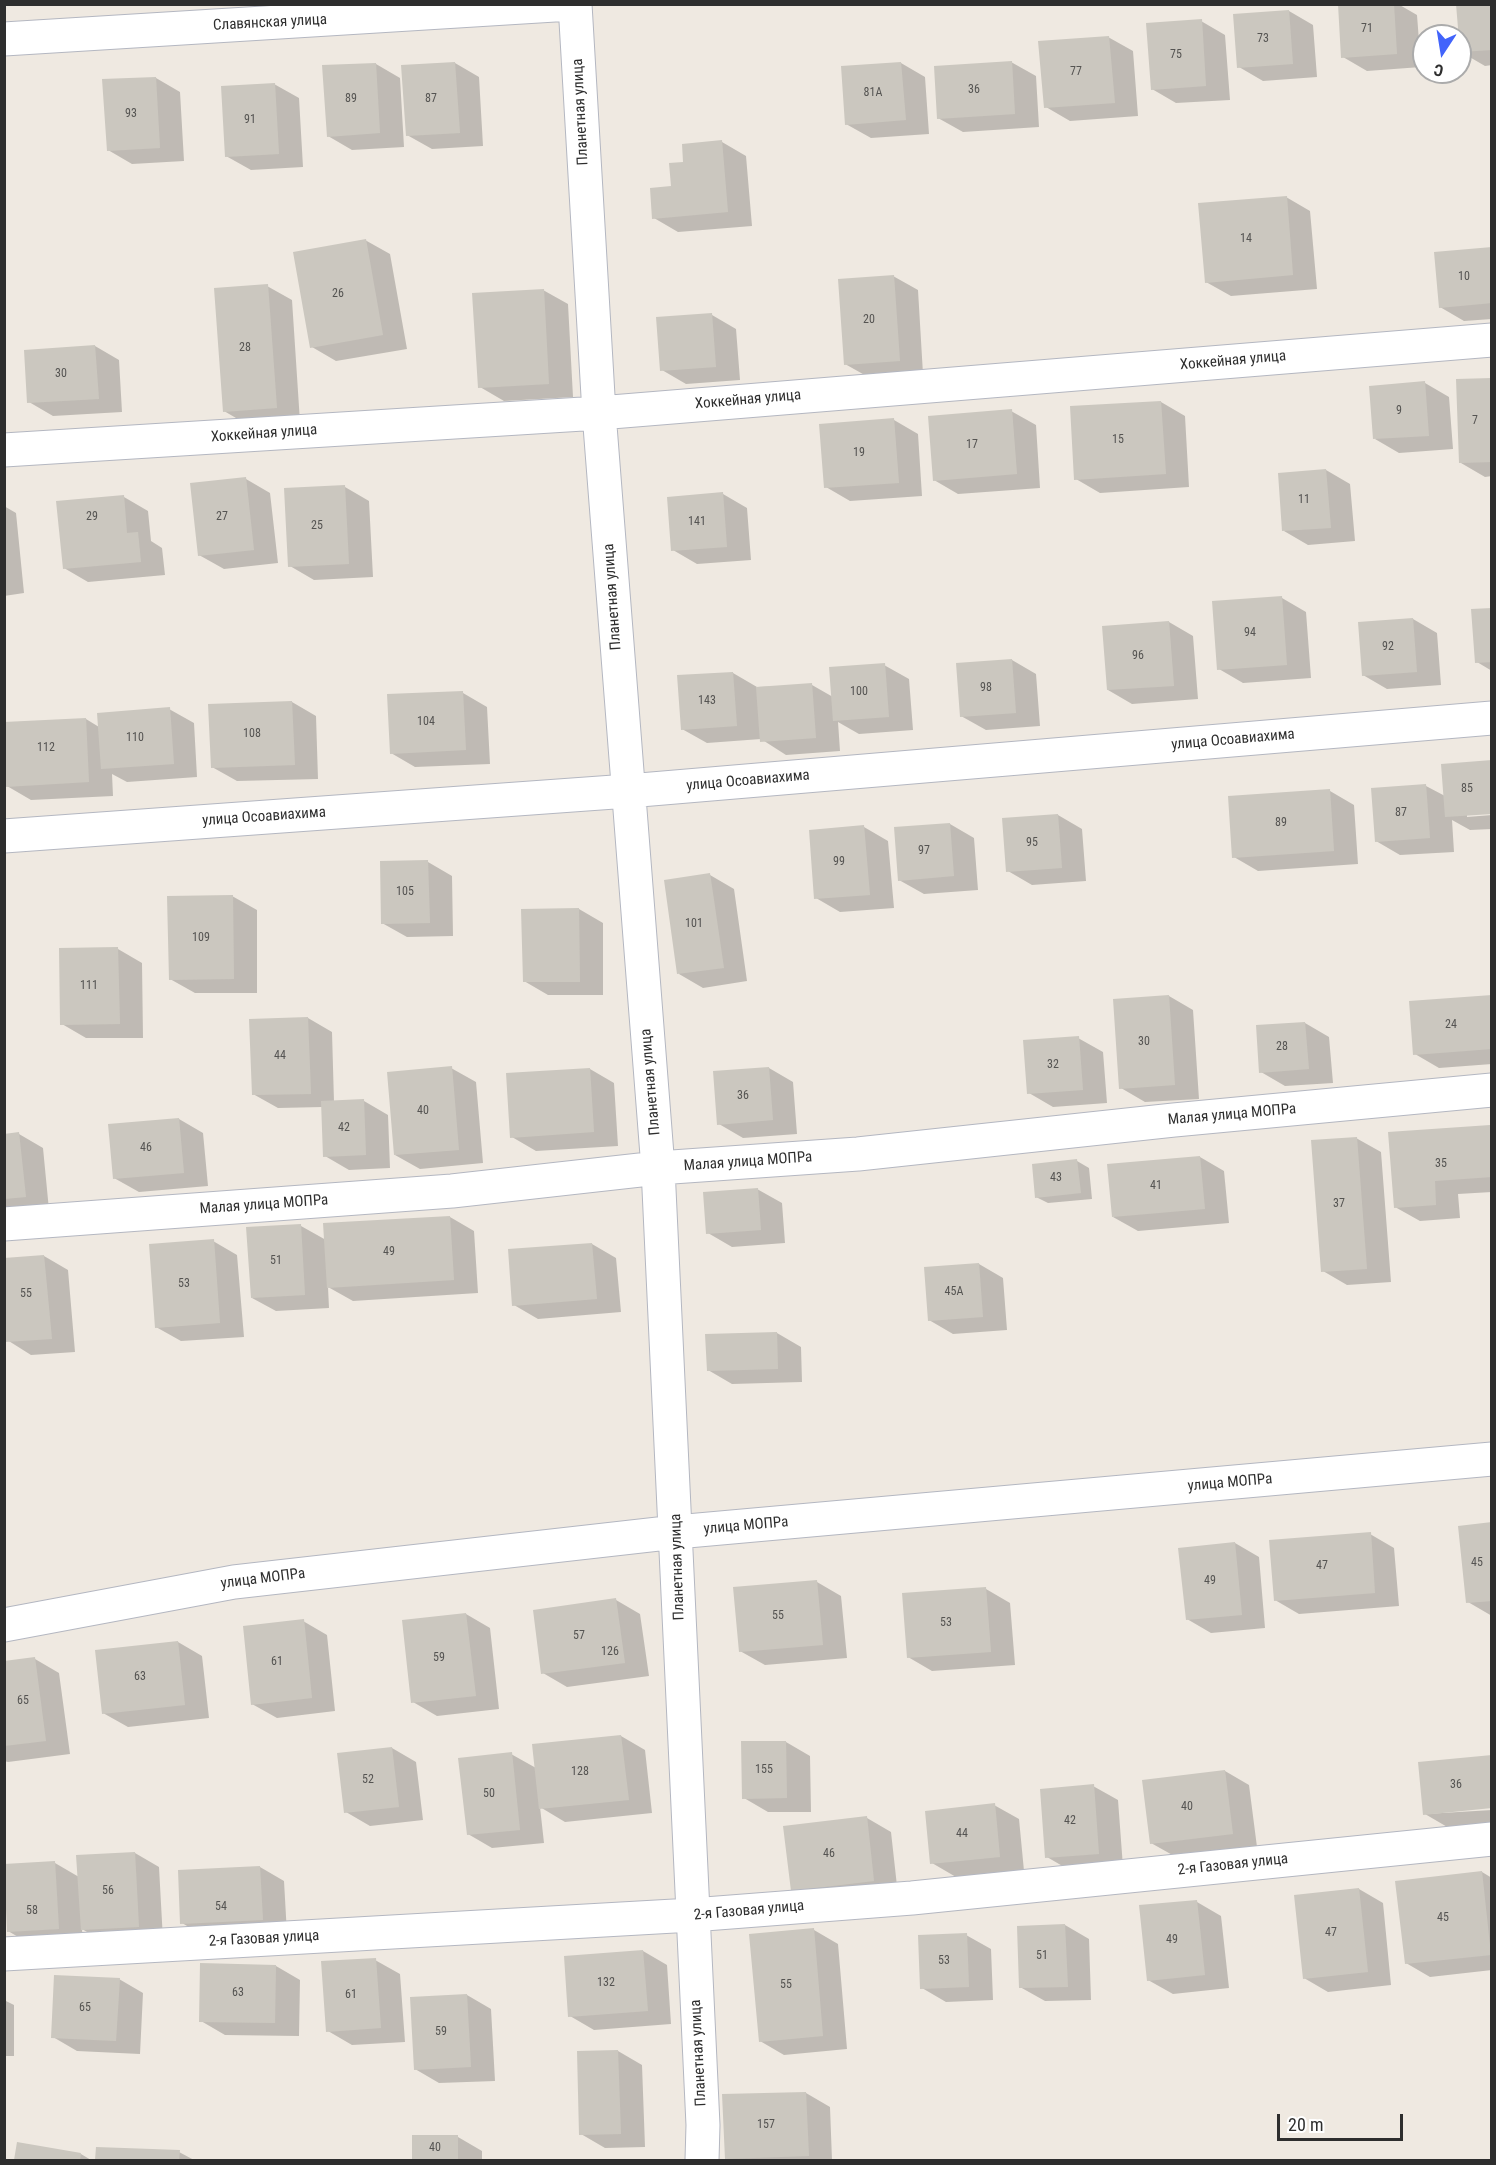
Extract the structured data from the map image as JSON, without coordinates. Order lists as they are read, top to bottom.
{
  "streets": {
    "street": [
      "Славянская улица",
      "Планетная улица",
      "Хоккейная улица",
      "улица Осоавиахима",
      "Малая улица МОПРа",
      "улица МОПРа",
      "2-я Газовая улица"
    ]
  },
  "crossings": [
    ["Славянская улица", "Планетная улица"],
    ["Планетная улица", "Хоккейная улица"],
    ["Планетная улица", "улица Осоавиахима"],
    ["Планетная улица", "Малая улица МОПРа"],
    ["Планетная улица", "улица МОПРа"],
    ["Планетная улица", "2-я Газовая улица"]
  ],
  "house_numbers": [
    "71",
    "73",
    "75",
    "77",
    "36",
    "81А",
    "89",
    "87",
    "93",
    "91",
    "14",
    "10",
    "26",
    "20",
    "28",
    "30",
    "9",
    "7",
    "15",
    "17",
    "19",
    "11",
    "29",
    "27",
    "141",
    "25",
    "94",
    "92",
    "96",
    "98",
    "100",
    "143",
    "104",
    "108",
    "110",
    "112",
    "85",
    "87",
    "89",
    "95",
    "97",
    "99",
    "105",
    "101",
    "109",
    "111",
    "24",
    "30",
    "28",
    "44",
    "32",
    "36",
    "40",
    "42",
    "46",
    "35",
    "43",
    "41",
    "37",
    "49",
    "51",
    "53",
    "45А",
    "55",
    "45",
    "47",
    "49",
    "55",
    "53",
    "57",
    "126",
    "59",
    "61",
    "63",
    "65",
    "155",
    "128",
    "52",
    "36",
    "50",
    "40",
    "42",
    "44",
    "46",
    "56",
    "54",
    "58",
    "45",
    "47",
    "49",
    "51",
    "53",
    "132",
    "55",
    "63",
    "61",
    "65",
    "59",
    "157",
    "40"
  ],
  "scale_bar": "20 m",
  "north": "bottom"
}
